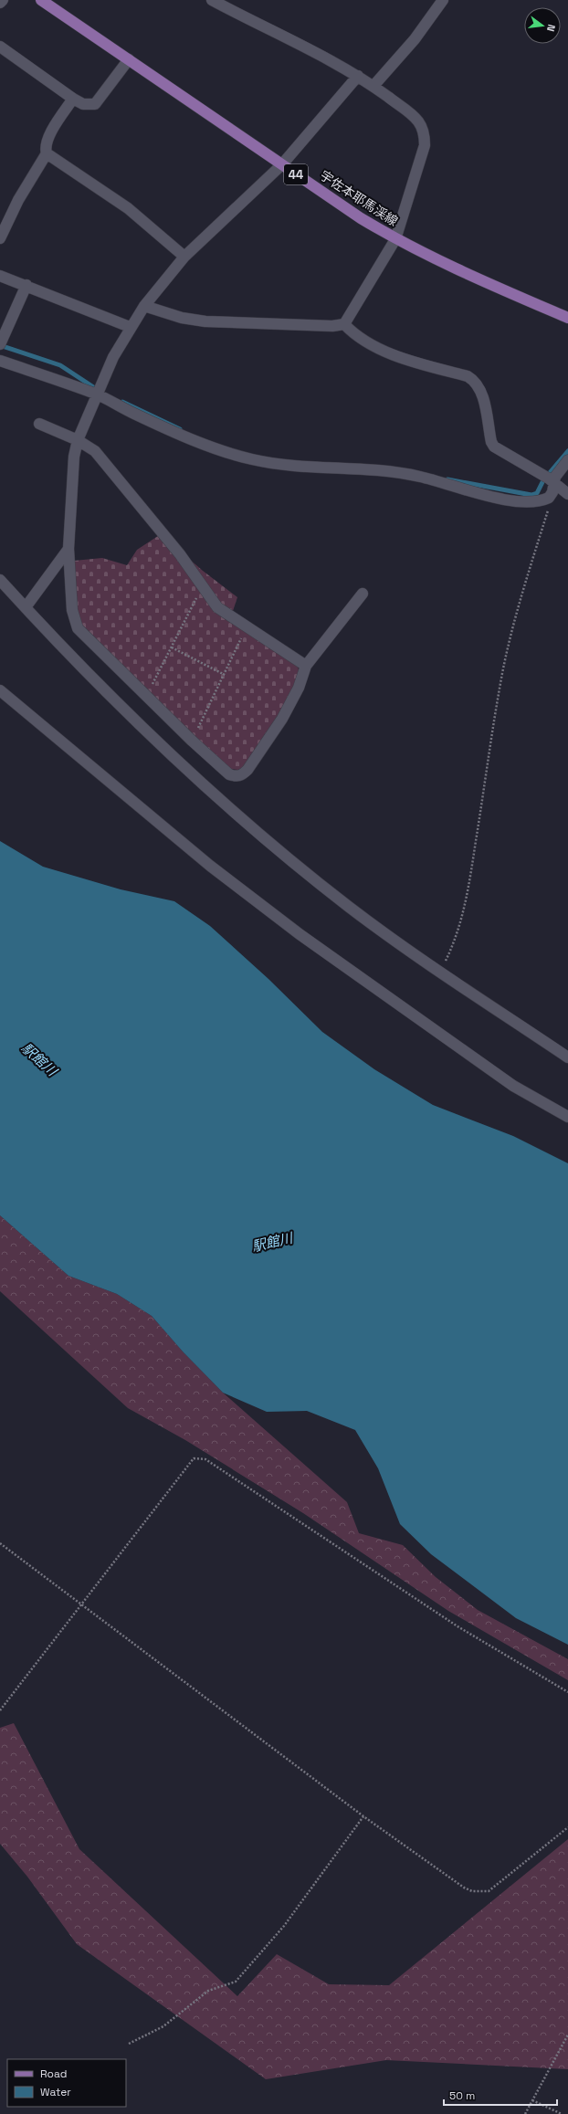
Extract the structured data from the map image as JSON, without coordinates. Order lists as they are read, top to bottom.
{
  "streets": {
    "main road": ["44", "宇佐本耶馬渓線"]
  },
  "water": ["駅館川"],
  "legend": ["Road", "Water"],
  "scale_bar": "50 m",
  "north": "right"
}
